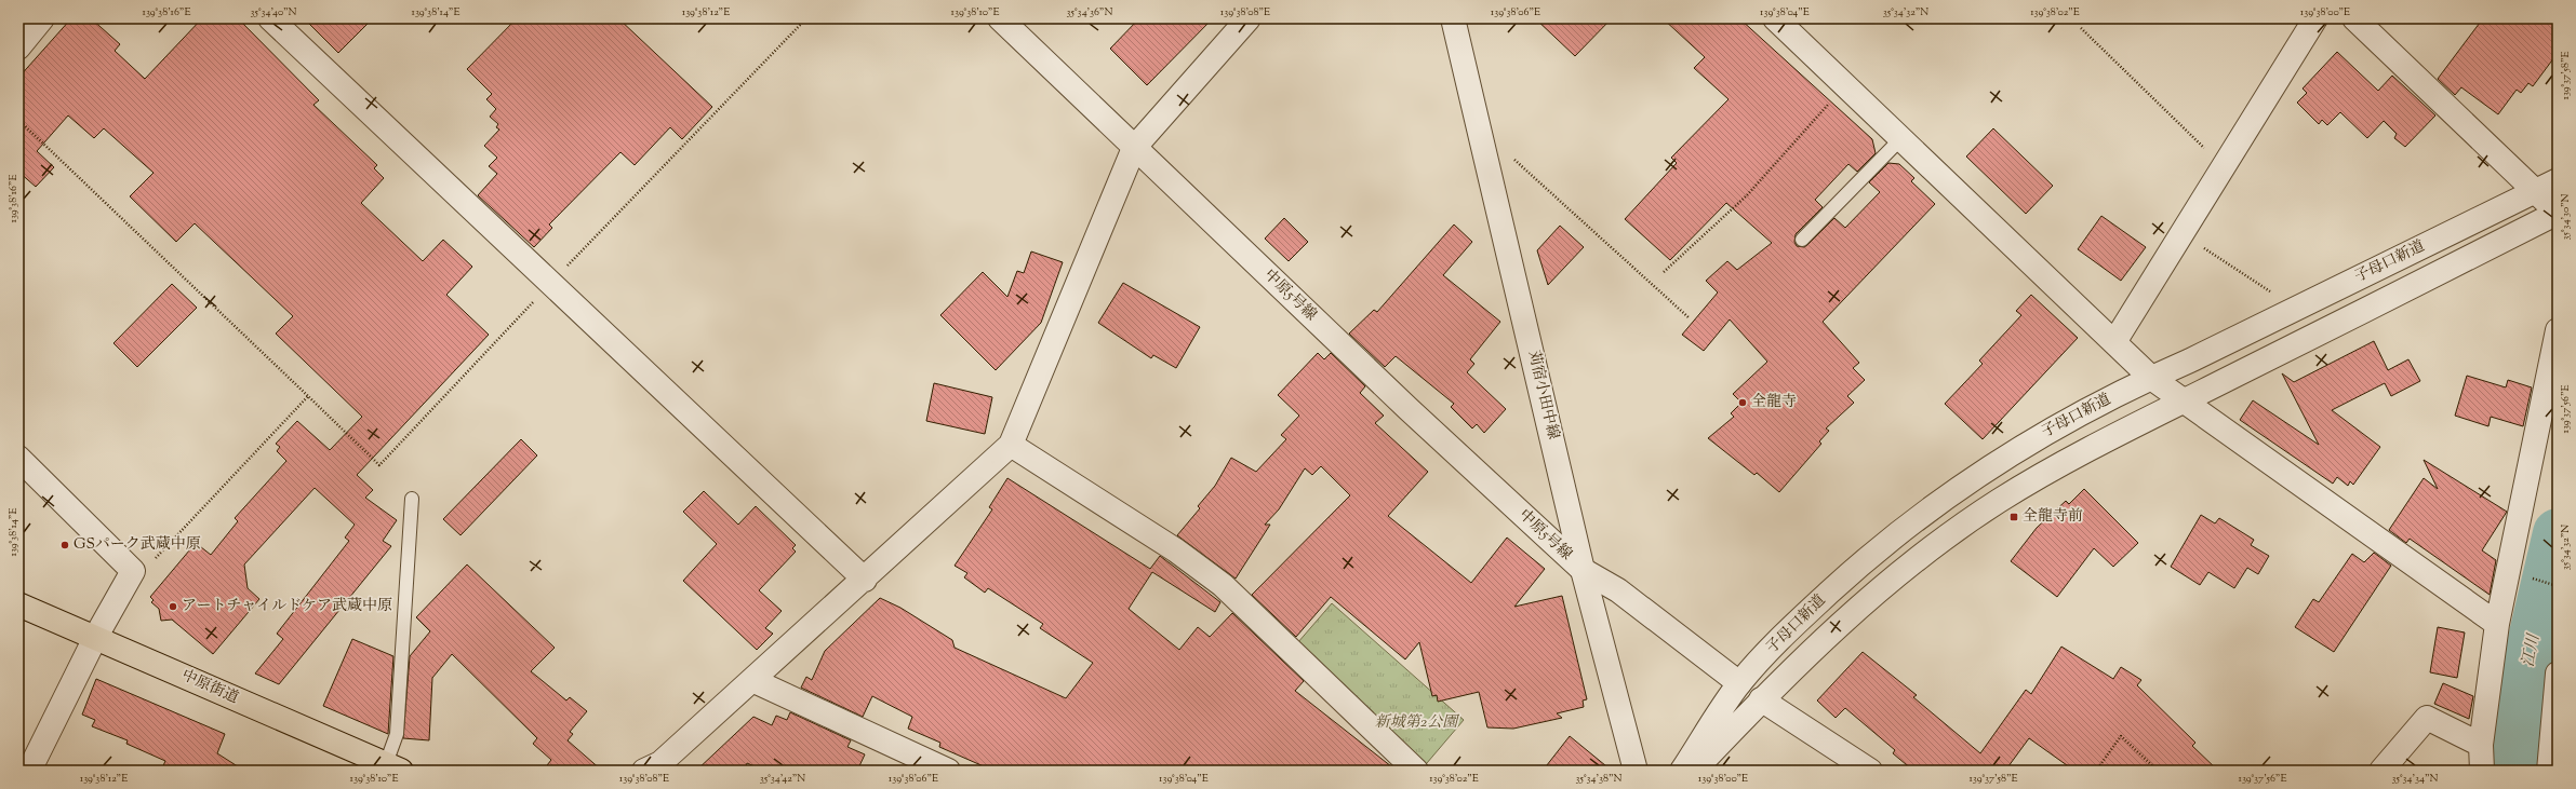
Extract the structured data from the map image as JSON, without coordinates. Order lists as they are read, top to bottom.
{
  "streets": {
    "main road": ["中原街道"],
    "street": ["子母口新道", "中原5号線", "苅宿小田中線"]
  },
  "crossings": [
    ["子母口新道", "中原5号線"],
    ["中原5号線", "苅宿小田中線"]
  ],
  "water": ["江川"],
  "parks": ["新城第2公園"],
  "places": {
    "other": ["全龍寺", "GSパーク武蔵中原", "アートチャイルドケア武蔵中原"],
    "transit": ["全龍寺前"]
  },
  "coordinates": [
    "139°38'16\"E",
    "35°34'40\"N",
    "139°38'14\"E",
    "139°38'12\"E",
    "139°38'10\"E",
    "35°34'36\"N",
    "139°38'08\"E",
    "139°38'06\"E",
    "139°38'04\"E",
    "35°34'32\"N",
    "139°38'02\"E",
    "139°38'00\"E",
    "139°37'58\"E",
    "35°34'30\"N",
    "139°37'56\"E",
    "35°34'42\"N",
    "35°34'38\"N",
    "35°34'34\"N"
  ]
}
